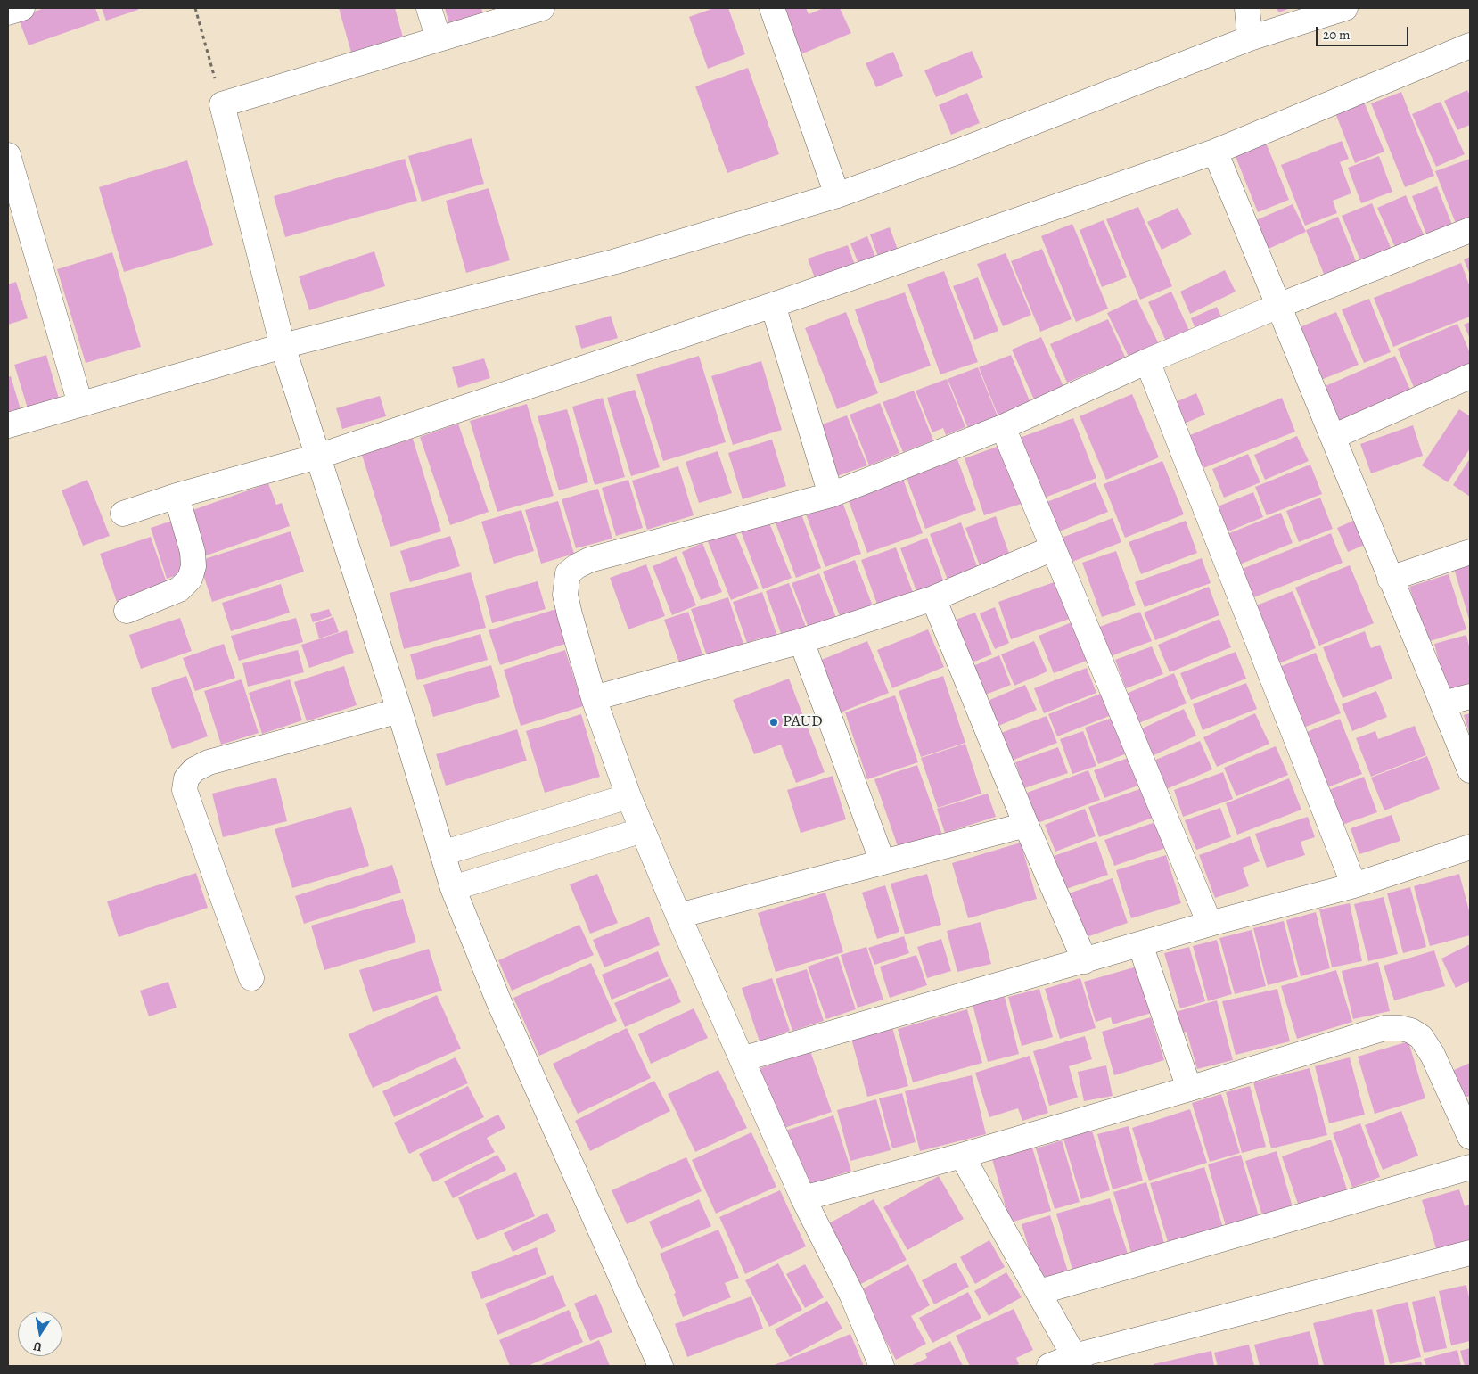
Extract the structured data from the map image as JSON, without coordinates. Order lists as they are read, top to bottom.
{
  "places": ["PAUD"],
  "scale_bar": "20 m",
  "north": "bottom"
}
